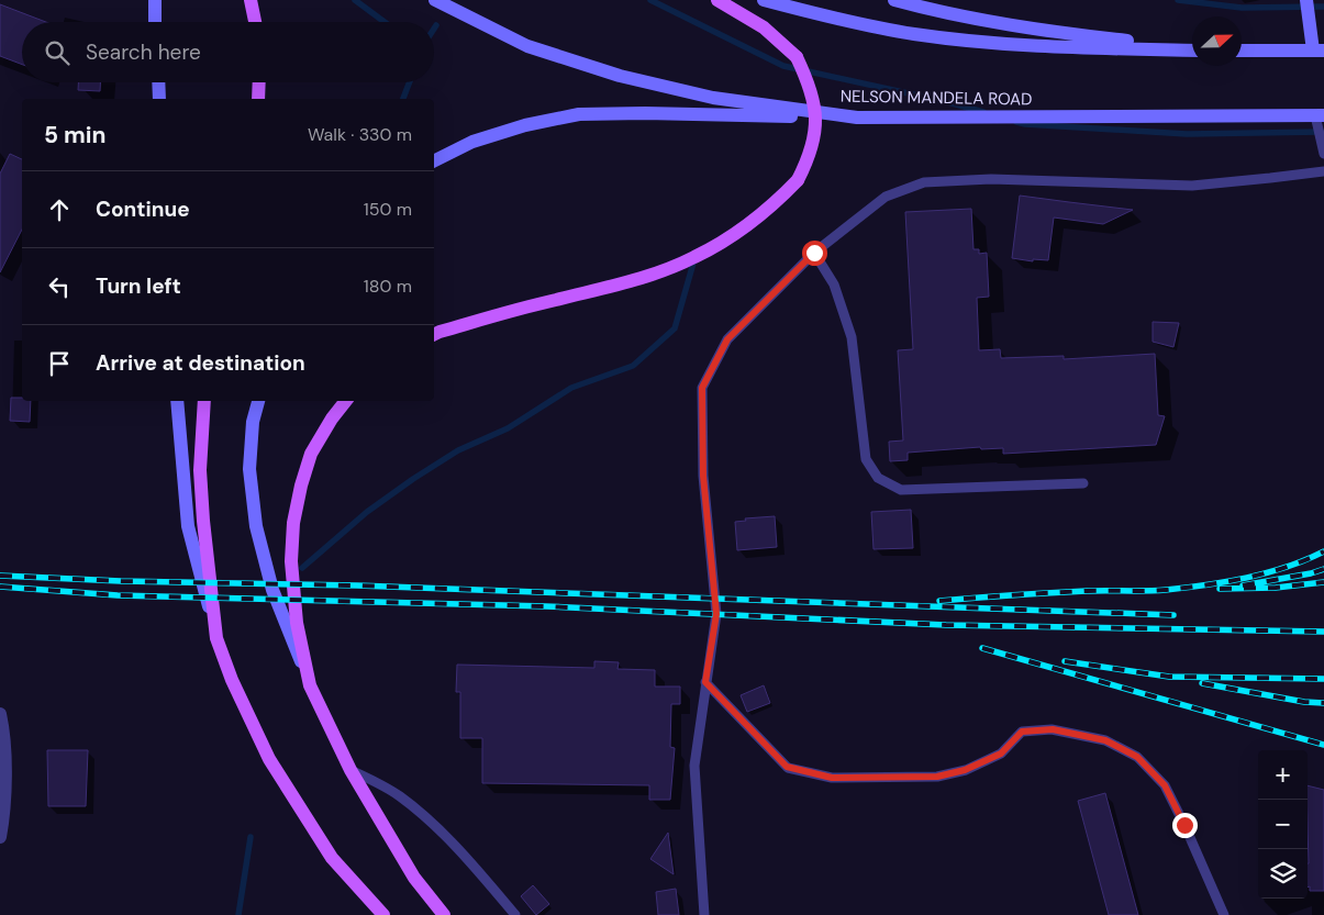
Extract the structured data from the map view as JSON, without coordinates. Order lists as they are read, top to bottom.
{
  "streets": {
    "main road": ["NELSON MANDELA ROAD"]
  },
  "north": "right",
  "page": {
    "search": "Search here",
    "heading": ["5 min", "Walk · 330 m"],
    "list": [
      ["Continue", "150 m"],
      ["Turn left", "180 m"],
      "Arrive at destination"
    ],
    "map_buttons": ["+", "−"]
  }
}
